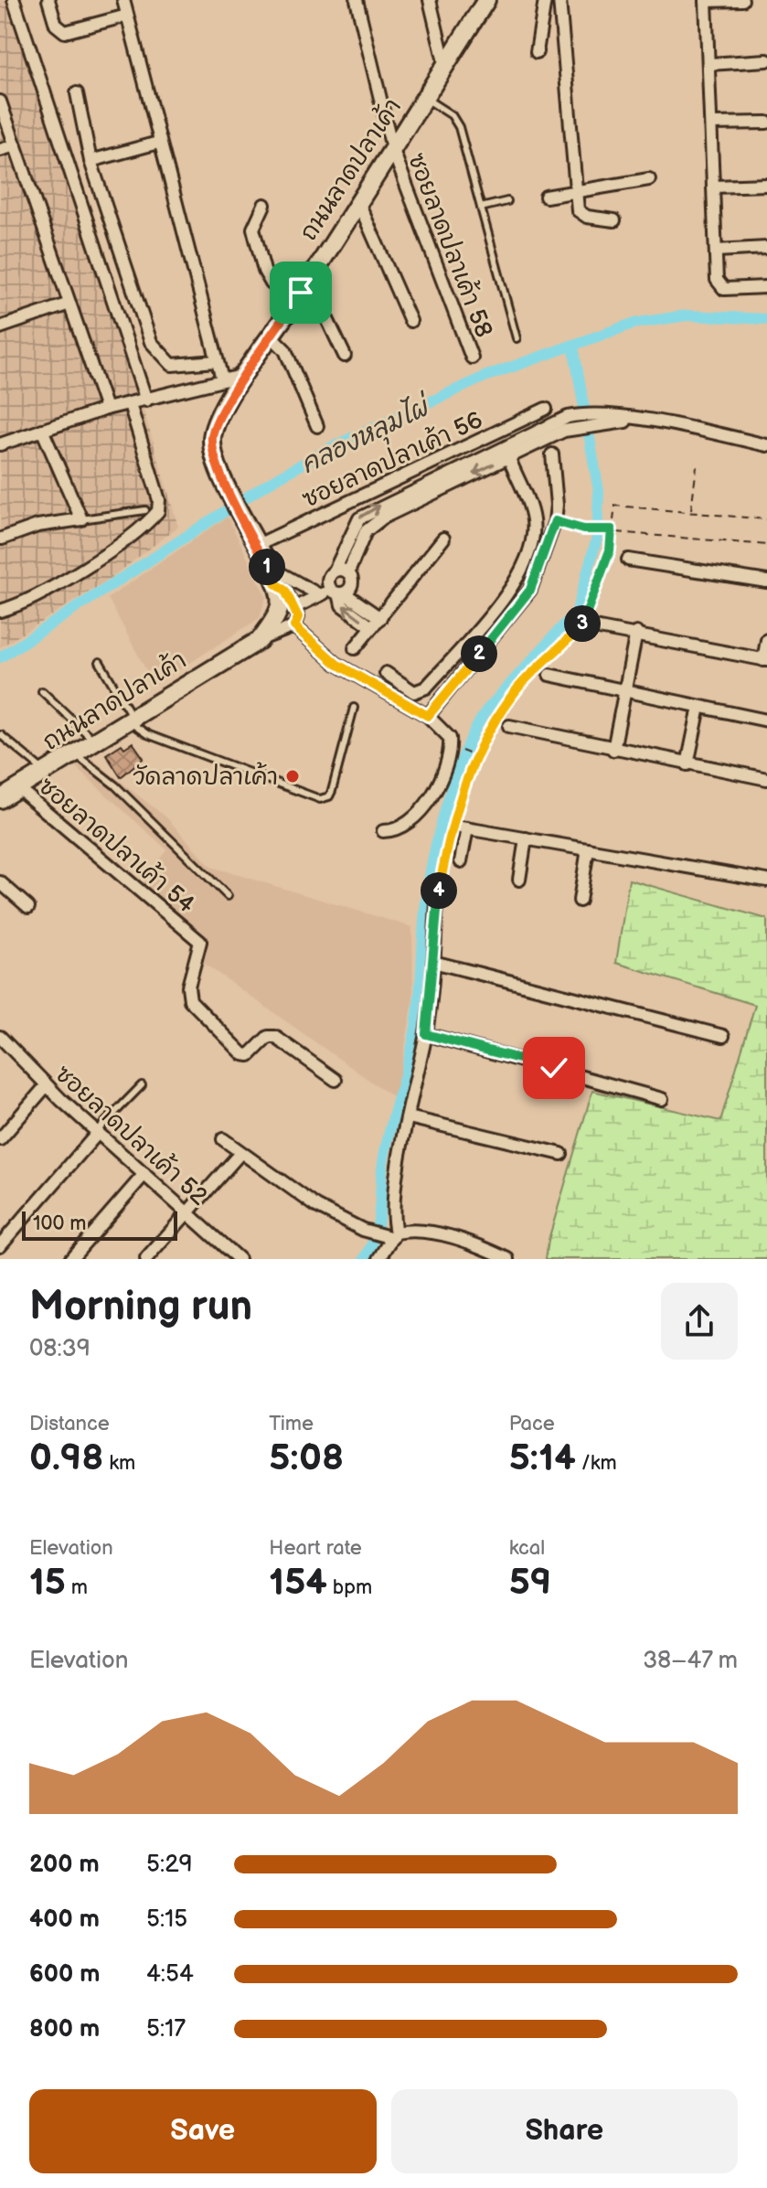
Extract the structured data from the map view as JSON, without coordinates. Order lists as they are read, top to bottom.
{
  "streets": {
    "main road": ["ถนนลาดปลาเค้า"],
    "street": [
      "ซอยลาดปลาเค้า 58",
      "ซอยลาดปลาเค้า 56",
      "ซอยลาดปลาเค้า 54",
      "ซอยลาดปลาเค้า 52"
    ]
  },
  "crossings": [
    ["ถนนลาดปลาเค้า", "ซอยลาดปลาเค้า 58"],
    ["ถนนลาดปลาเค้า", "ซอยลาดปลาเค้า 56"],
    ["ถนนลาดปลาเค้า", "ซอยลาดปลาเค้า 54"]
  ],
  "water": ["คลองหลุมไผ่"],
  "places": ["วัดลาดปลาเค้า"],
  "scale_bar": "100 m",
  "page": {
    "pins": [
      "1",
      "3",
      "2",
      "4"
    ],
    "scale": "100 m",
    "heading": ["Morning run", "08:39"],
    "stats": [
      ["Distance", "0.98 km"],
      ["Time", "5:08"],
      ["Pace", "5:14 /km"],
      ["Elevation", "15 m"],
      ["Heart rate", "154 bpm"],
      ["kcal", "59"]
    ],
    "chart": ["Elevation", "38–47 m"],
    "list": [
      {
        "name": "200 m",
        "note": "5:29"
      },
      {
        "name": "400 m",
        "note": "5:15"
      },
      {
        "name": "600 m",
        "note": "4:54"
      },
      {
        "name": "800 m",
        "note": "5:17"
      }
    ],
    "buttons": ["Save", "Share"]
  }
}
